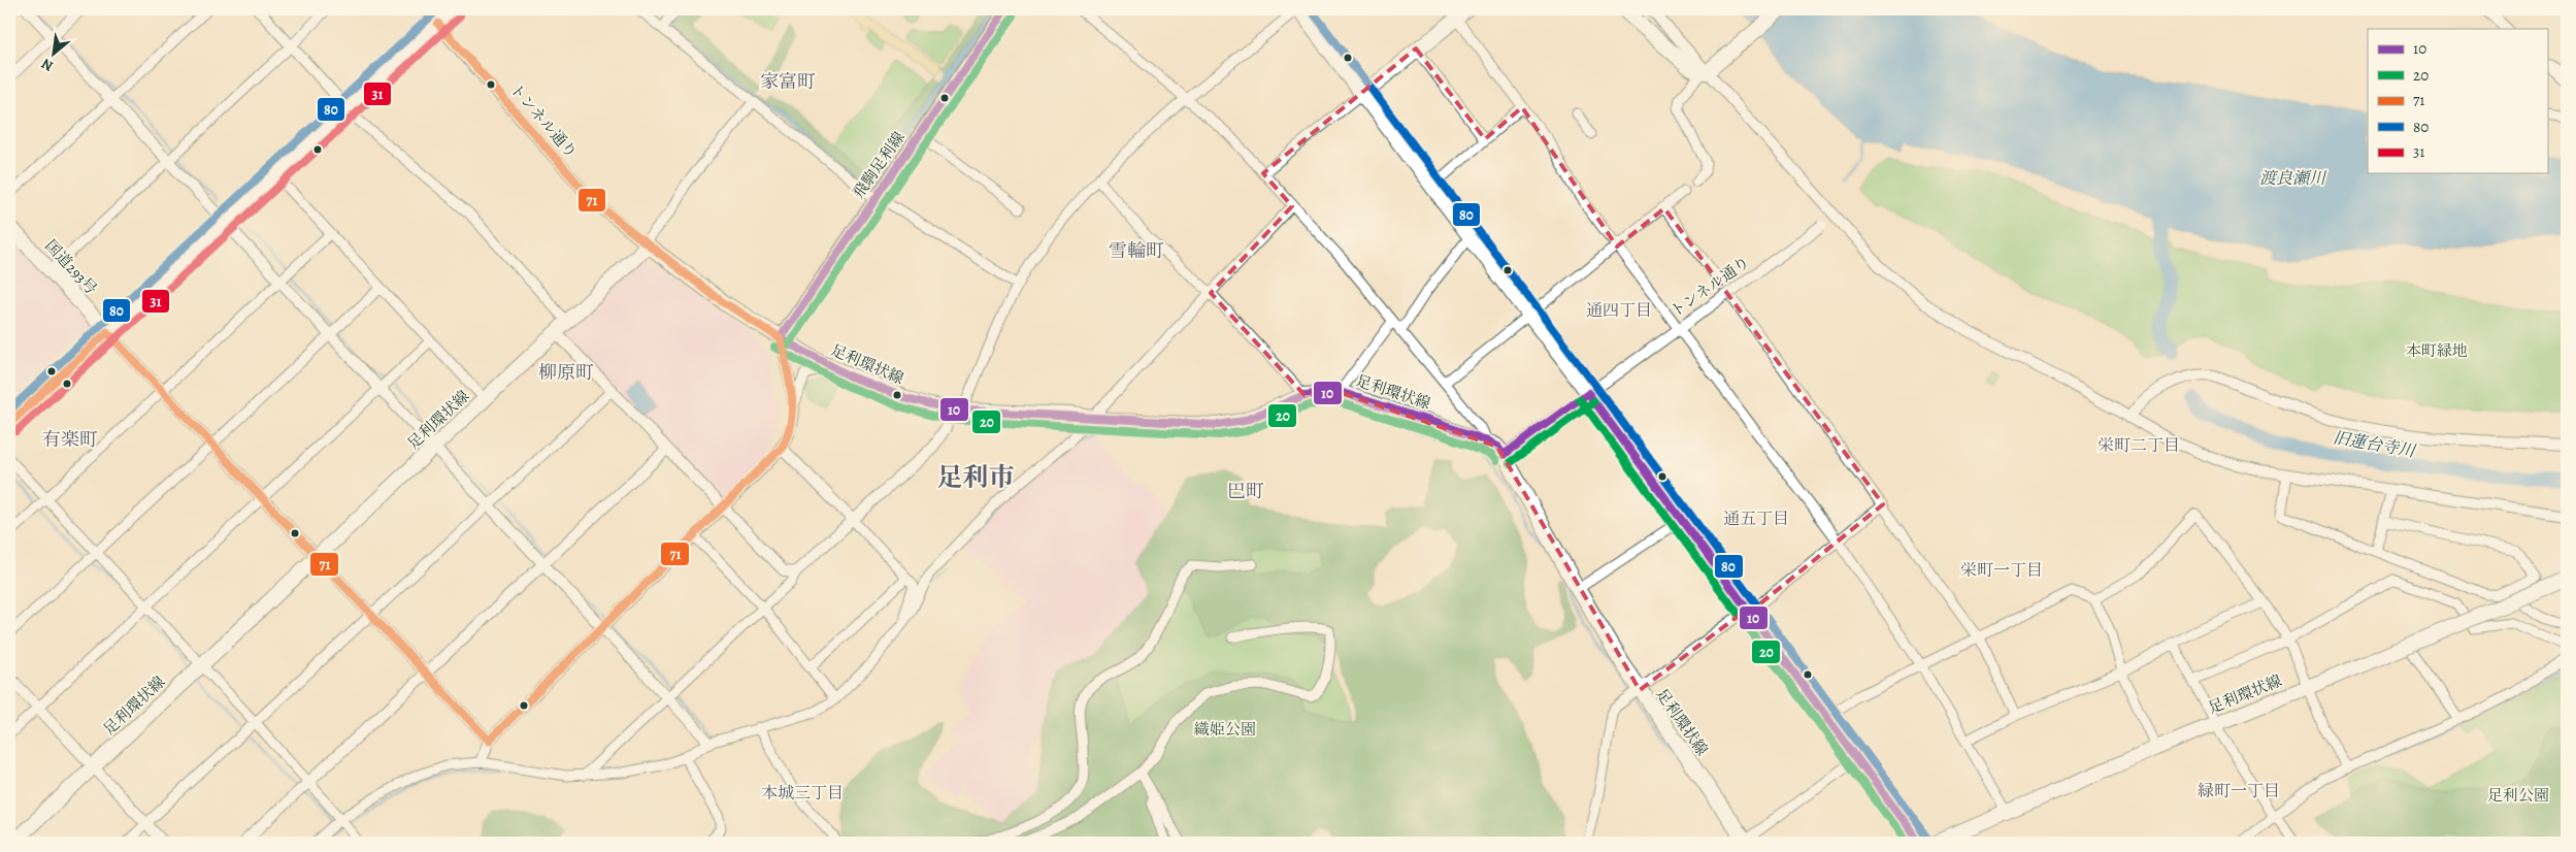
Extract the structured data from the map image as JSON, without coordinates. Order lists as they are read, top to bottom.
{
  "streets": {
    "main road": ["飛駒足利線", "国道293号", "足利環状線"],
    "street": ["トンネル通り"]
  },
  "crossings": [
    ["トンネル通り", "足利環状線"],
    ["飛駒足利線", "足利環状線"]
  ],
  "districts": [
    "家富町",
    "雪輪町",
    "通四丁目",
    "柳原町",
    "有楽町",
    "栄町二丁目",
    "足利市",
    "巴町",
    "通五丁目",
    "栄町一丁目",
    "緑町一丁目",
    "本城三丁目"
  ],
  "water": ["渡良瀬川", "旧蓮台寺川"],
  "parks": ["本町緑地", "織姫公園", "足利公園"],
  "lines": [
    "transit line 10",
    "transit line 80",
    "transit line 20",
    "transit line 31",
    "transit line 71"
  ],
  "legend": [
    "10",
    "20",
    "71",
    "80",
    "31"
  ],
  "north": "bottom left"
}
